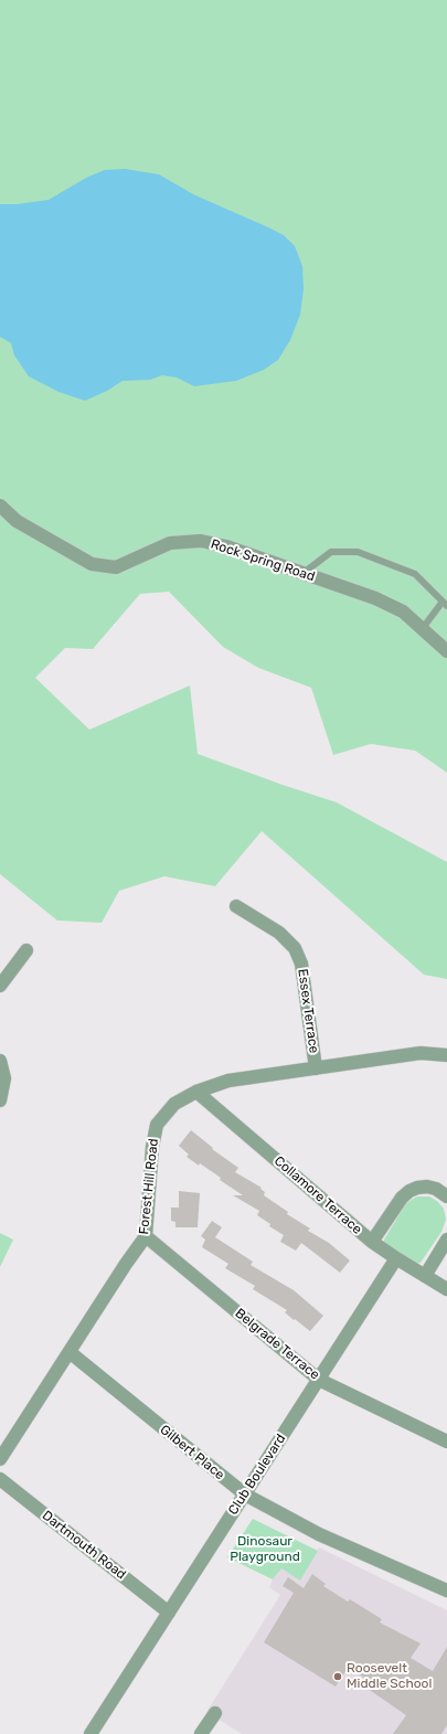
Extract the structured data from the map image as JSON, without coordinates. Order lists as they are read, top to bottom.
{
  "streets": {
    "street": [
      "Rock Spring Road",
      "Essex Terrace",
      "Forest Hill Road",
      "Collamore Terrace",
      "Belgrade Terrace",
      "Gilbert Place",
      "Club Boulevard",
      "Dartmouth Road"
    ]
  },
  "crossings": [
    ["Essex Terrace", "Forest Hill Road"],
    ["Forest Hill Road", "Collamore Terrace"],
    ["Forest Hill Road", "Belgrade Terrace"],
    ["Forest Hill Road", "Gilbert Place"],
    ["Collamore Terrace", "Club Boulevard"],
    ["Belgrade Terrace", "Club Boulevard"],
    ["Gilbert Place", "Club Boulevard"],
    ["Club Boulevard", "Dartmouth Road"]
  ],
  "parks": ["Dinosaur Playground"],
  "places": ["Roosevelt Middle School"]
}
